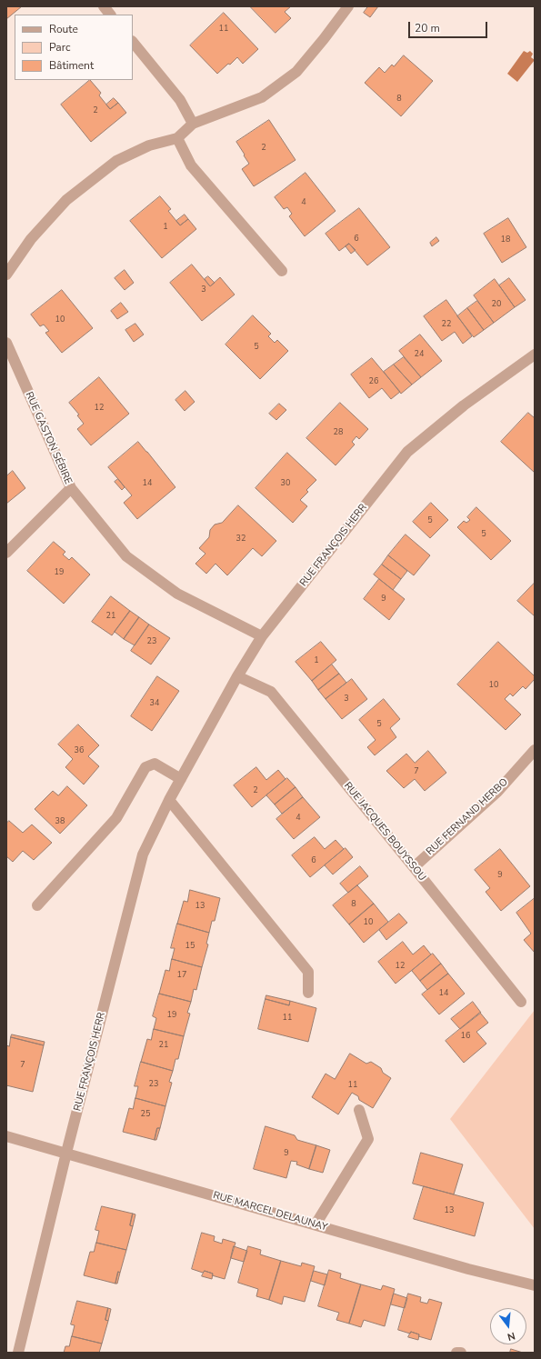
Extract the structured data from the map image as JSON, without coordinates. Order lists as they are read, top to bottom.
{
  "streets": {
    "street": [
      "RUE GASTON SÉBIRE",
      "RUE FRANÇOIS HERR",
      "RUE FERNAND HERBO",
      "RUE JACQUES BOUYSSOU",
      "RUE MARCEL DELAUNAY"
    ]
  },
  "crossings": [
    ["RUE GASTON SÉBIRE", "RUE FRANÇOIS HERR"],
    ["RUE FRANÇOIS HERR", "RUE JACQUES BOUYSSOU"],
    ["RUE FRANÇOIS HERR", "RUE MARCEL DELAUNAY"],
    ["RUE FERNAND HERBO", "RUE JACQUES BOUYSSOU"]
  ],
  "house_numbers": [
    "11",
    "8",
    "2",
    "2",
    "4",
    "1",
    "6",
    "18",
    "3",
    "20",
    "10",
    "22",
    "5",
    "24",
    "26",
    "12",
    "28",
    "14",
    "30",
    "5",
    "5",
    "32",
    "19",
    "9",
    "21",
    "23",
    "1",
    "10",
    "3",
    "34",
    "5",
    "36",
    "7",
    "2",
    "4",
    "38",
    "6",
    "9",
    "8",
    "13",
    "10",
    "15",
    "12",
    "17",
    "14",
    "19",
    "11",
    "16",
    "21",
    "7",
    "23",
    "11",
    "25",
    "9",
    "13"
  ],
  "legend": ["Route", "Parc", "Bâtiment"],
  "scale_bar": "20 m",
  "north": "bottom"
}
